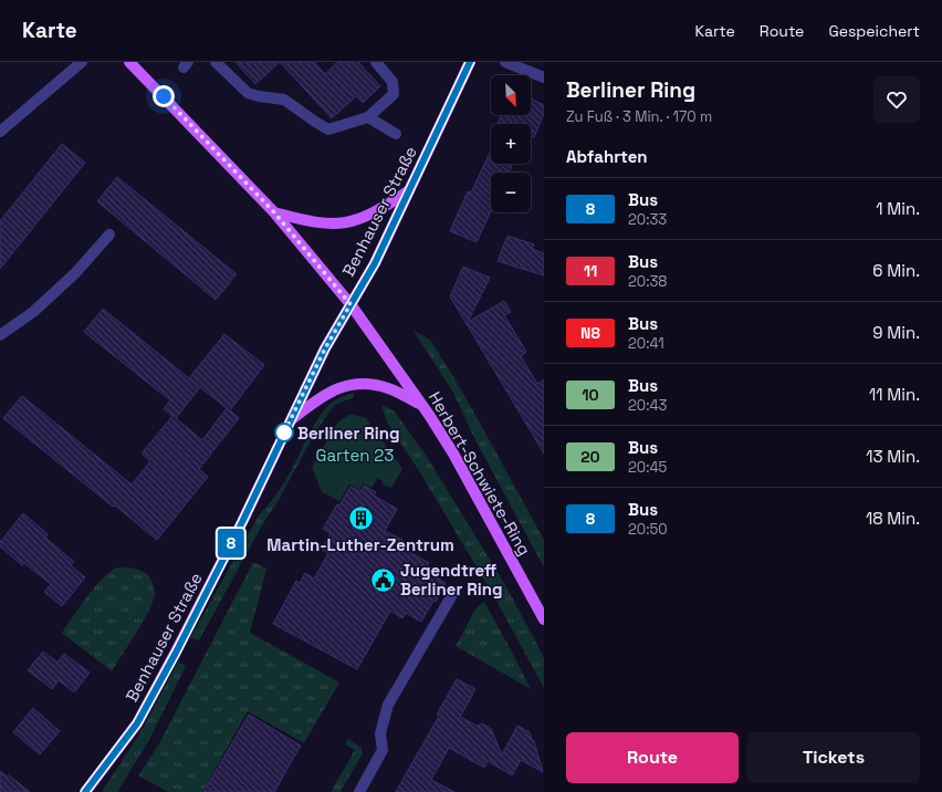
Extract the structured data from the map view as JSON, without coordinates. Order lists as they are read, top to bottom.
{
  "streets": {
    "main road": ["Benhauser Straße", "Herbert-Schwiete-Ring"]
  },
  "crossings": [
    ["Benhauser Straße", "Herbert-Schwiete-Ring"]
  ],
  "parks": ["Garten 23"],
  "places": {
    "other": ["Berliner Ring"],
    "building": ["Martin-Luther-Zentrum"],
    "public building": ["Jugendtreff Berliner Ring"]
  },
  "lines": ["bus line 8"],
  "north": "bottom right",
  "page": {
    "header": "Karte",
    "nav": ["Karte", "Route", "Gespeichert"],
    "on_map": "8",
    "heading": [
      ["Berliner Ring", "Zu Fuß · 3 Min. · 170 m"],
      "Abfahrten"
    ],
    "map_buttons": ["+", "−"],
    "list": [
      {
        "mark": "8",
        "name": "Bus",
        "note": "20:33",
        "value": "1 Min."
      },
      {
        "mark": "11",
        "name": "Bus",
        "note": "20:38",
        "value": "6 Min."
      },
      {
        "mark": "N8",
        "name": "Bus",
        "note": "20:41",
        "value": "9 Min."
      },
      {
        "mark": "10",
        "name": "Bus",
        "note": "20:43",
        "value": "11 Min."
      },
      {
        "mark": "20",
        "name": "Bus",
        "note": "20:45",
        "value": "13 Min."
      },
      {
        "mark": "8",
        "name": "Bus",
        "note": "20:50",
        "value": "18 Min."
      }
    ],
    "buttons": ["Route", "Tickets"]
  }
}
